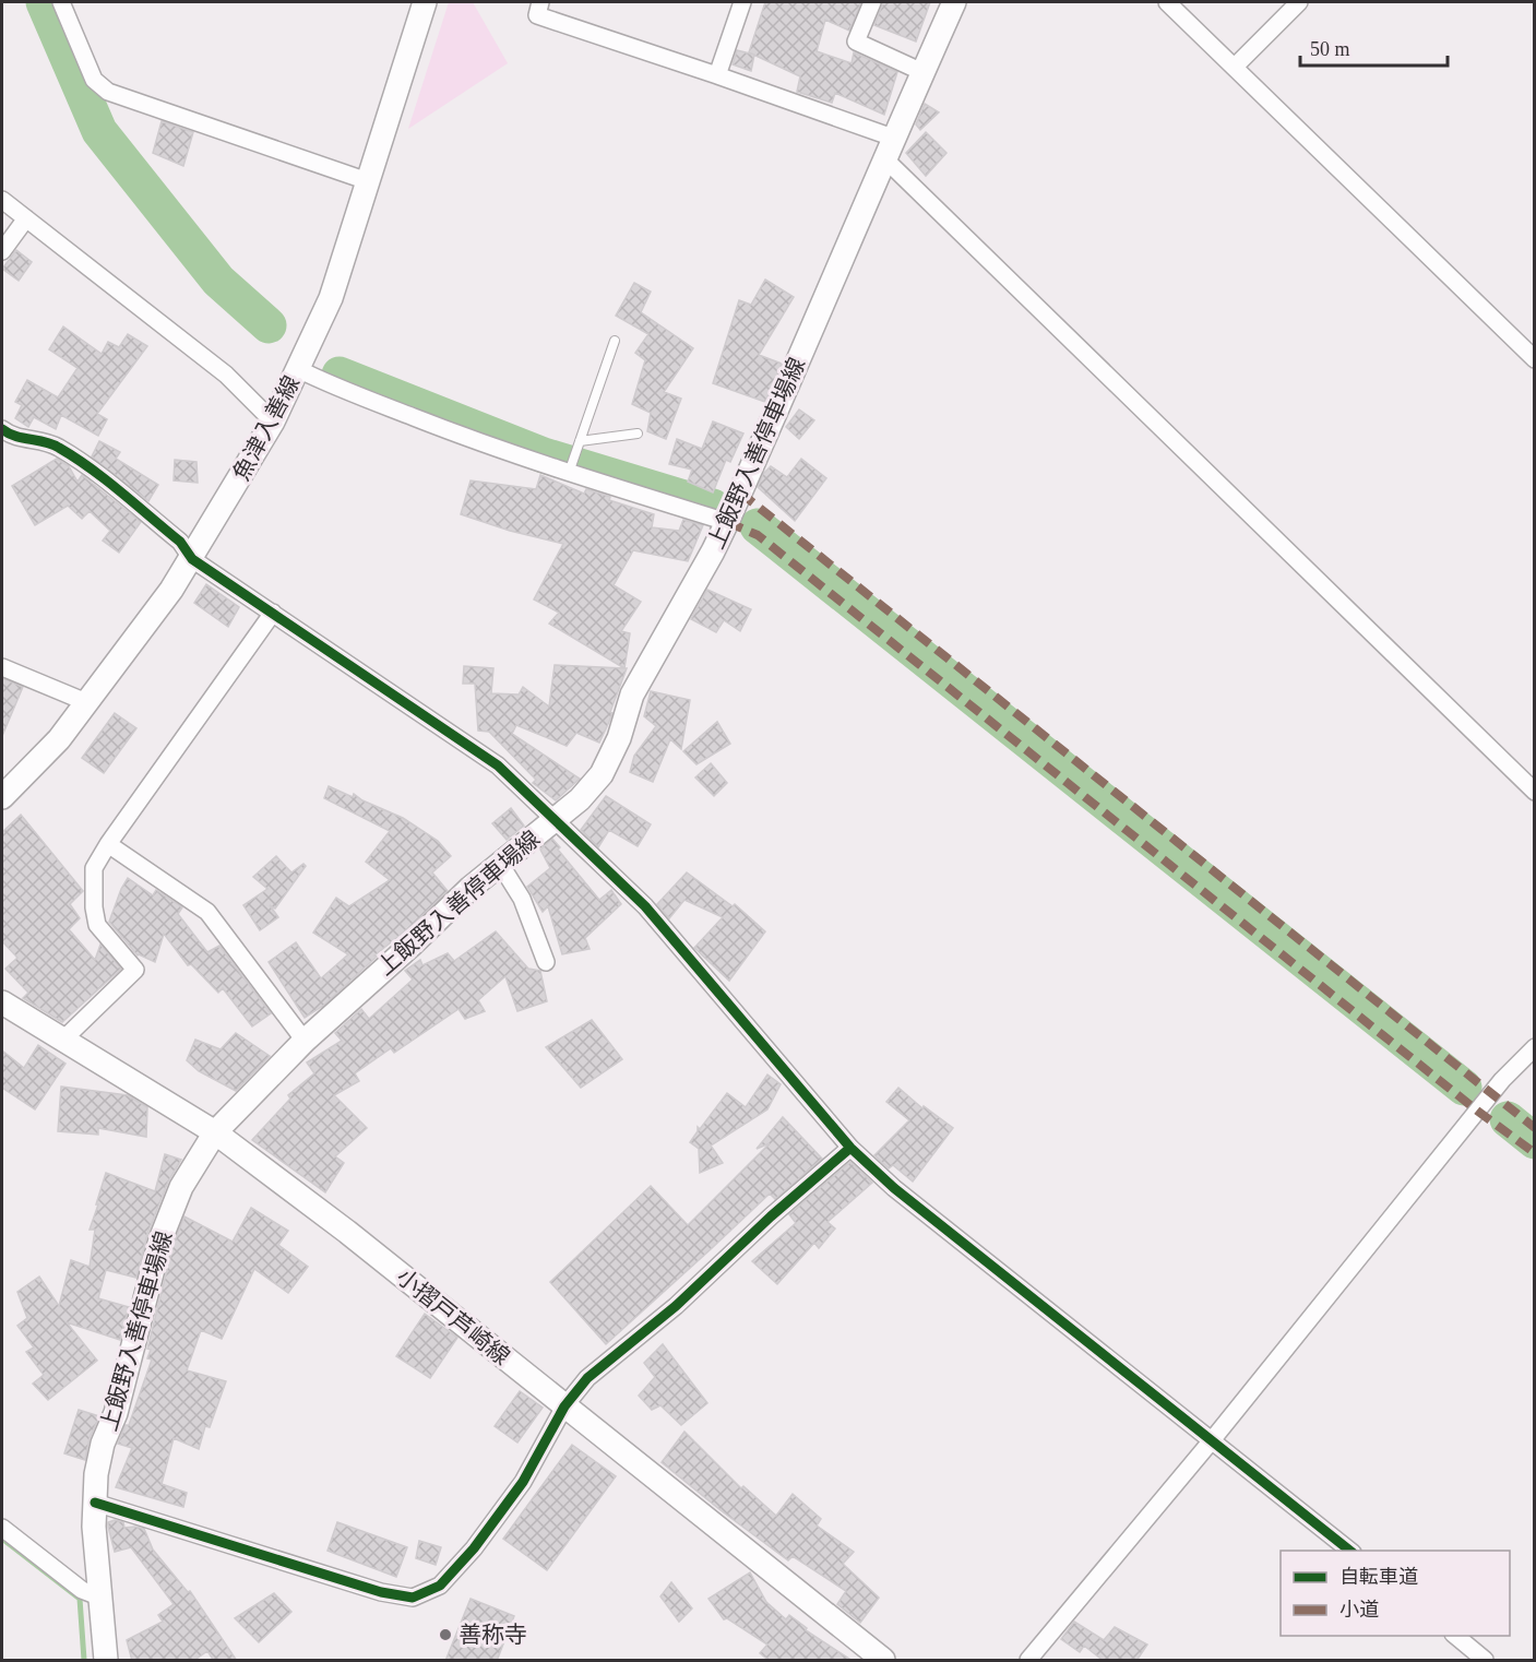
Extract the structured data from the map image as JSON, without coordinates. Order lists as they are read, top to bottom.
{
  "streets": {
    "main road": ["魚津入善線", "上飯野入善停車場線", "小摺戸芦崎線"]
  },
  "crossings": [
    ["上飯野入善停車場線", "小摺戸芦崎線"]
  ],
  "places": ["善称寺"],
  "legend": ["自転車道", "小道"],
  "scale_bar": "50 m"
}
